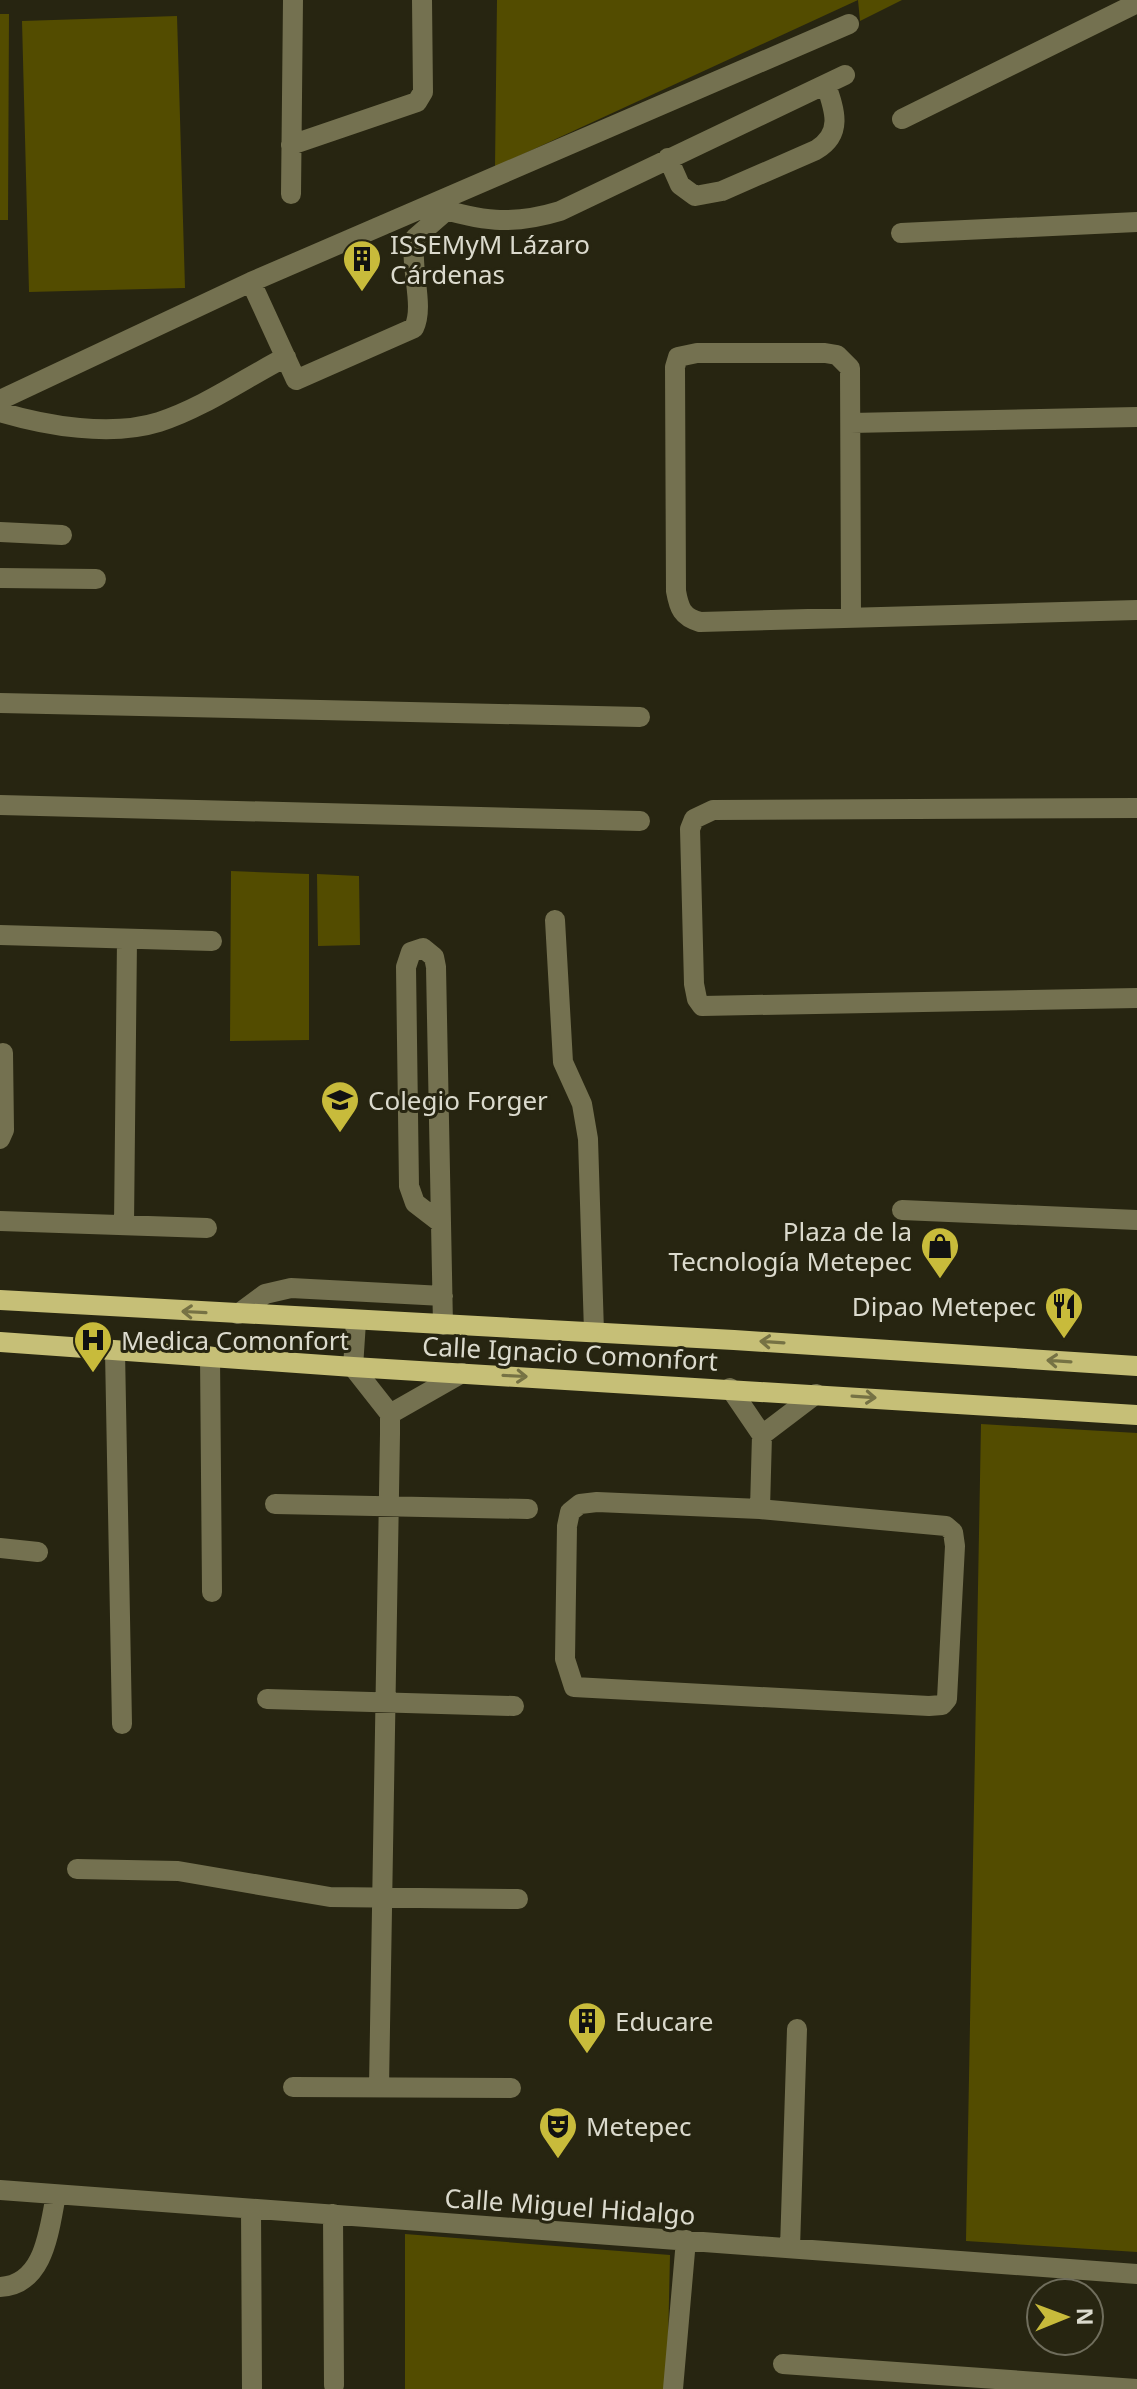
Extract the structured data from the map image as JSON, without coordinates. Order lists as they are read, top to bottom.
{
  "streets": {
    "main road": ["Calle Ignacio Comonfort"],
    "street": ["Calle Miguel Hidalgo"]
  },
  "places": {
    "building": ["ISSEMyM Lázaro Cárdenas", "Educare"],
    "school or university": ["Colegio Forger"],
    "shop": ["Plaza de la Tecnología Metepec"],
    "restaurant": ["Dipao Metepec"],
    "hospital": ["Medica Comonfort"],
    "theatre": ["Metepec"]
  },
  "north": "right"
}
